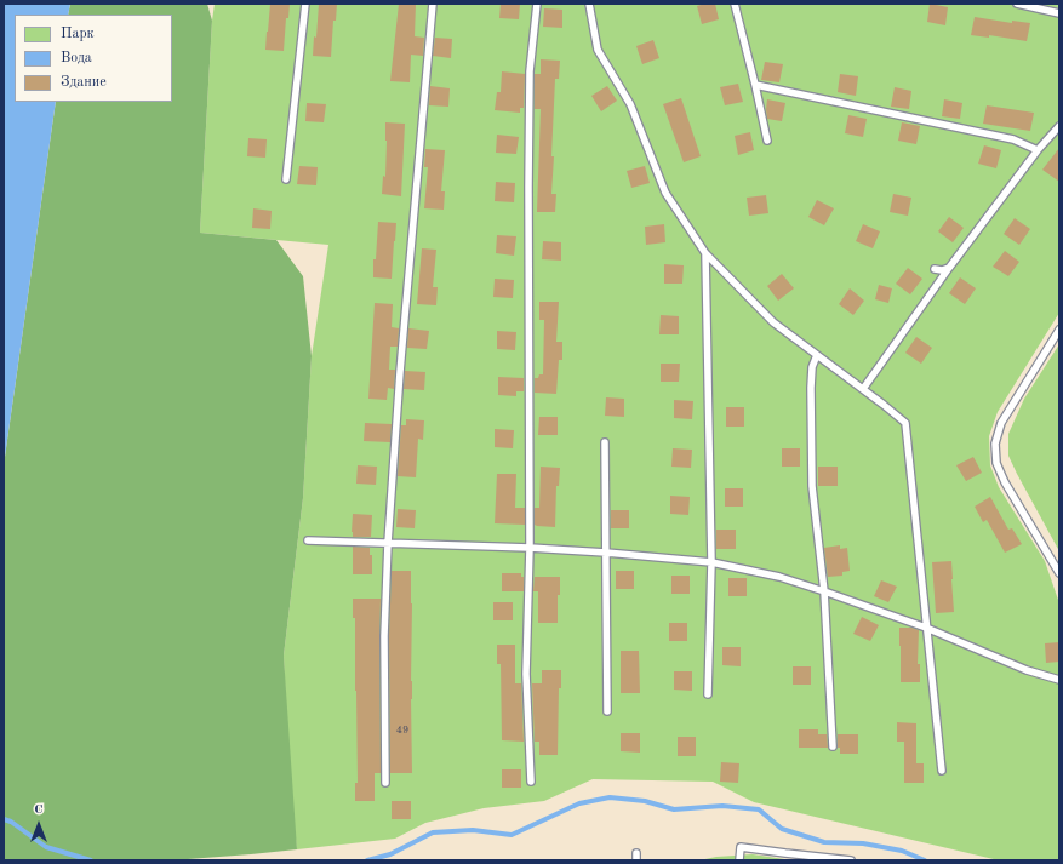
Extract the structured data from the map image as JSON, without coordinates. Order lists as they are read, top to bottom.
{
  "house_numbers": ["49"],
  "legend": ["Парк", "Вода", "Здание"],
  "north": "top"
}
